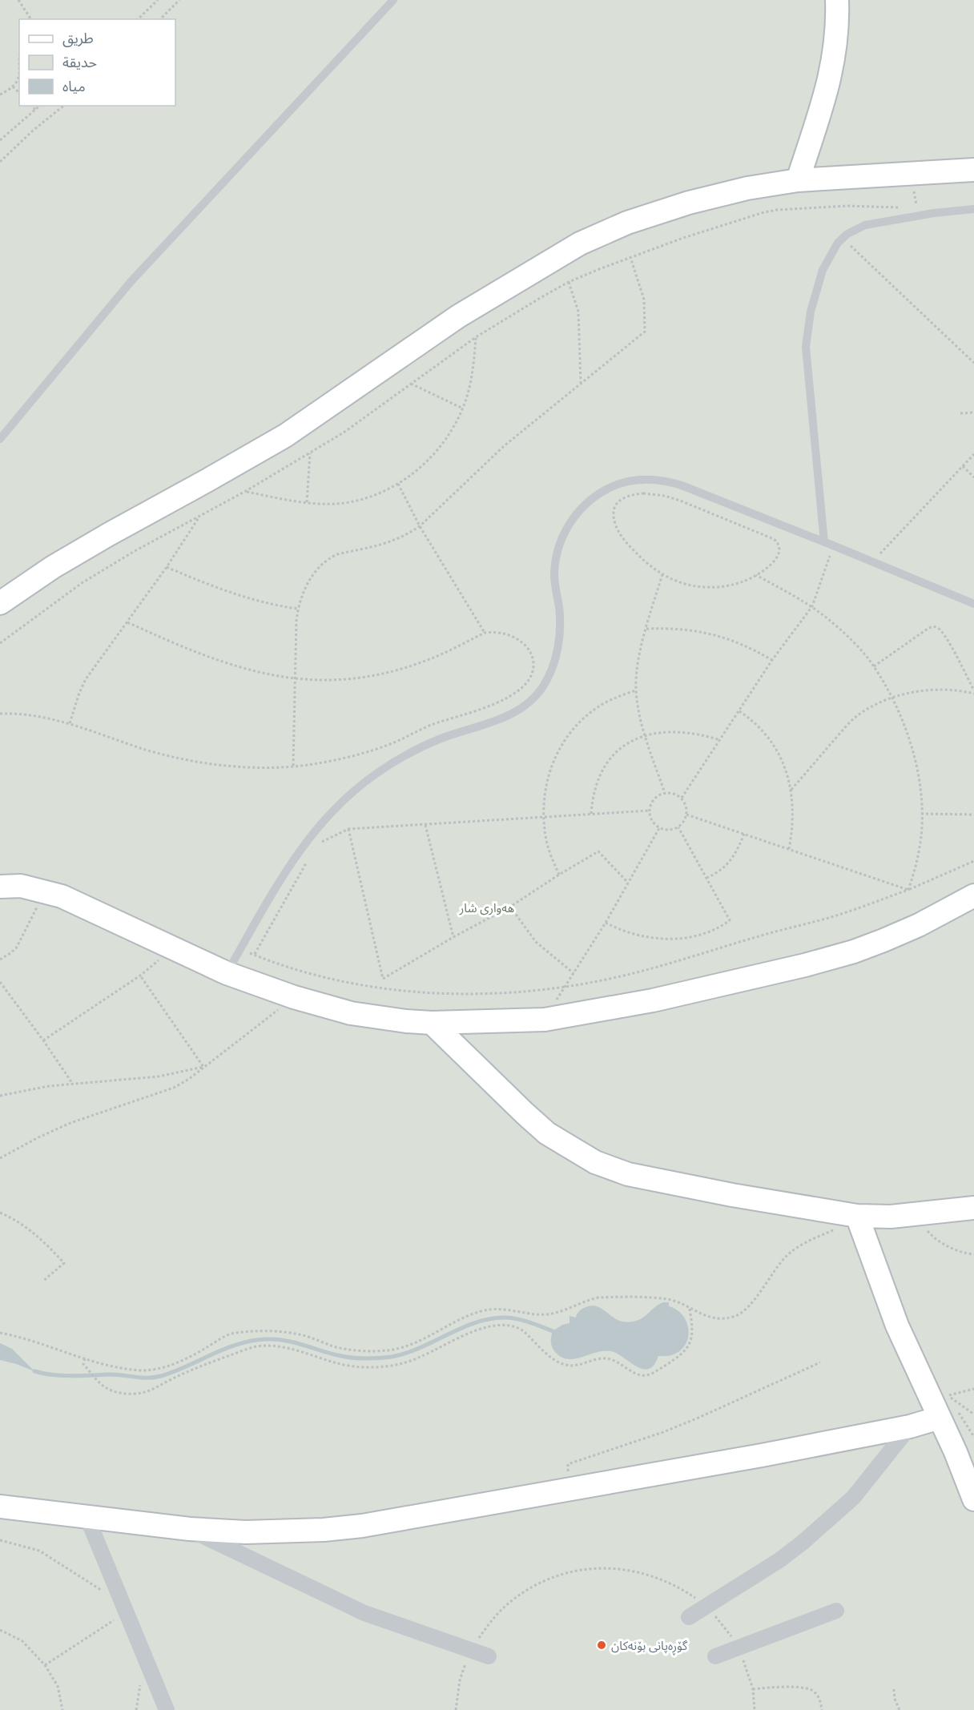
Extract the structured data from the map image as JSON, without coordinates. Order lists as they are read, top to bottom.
{
  "parks": ["هەواری شار"],
  "places": ["گۆڕەپانی بۆنەکان"],
  "legend": ["طريق", "حديقة", "مياه"]
}
